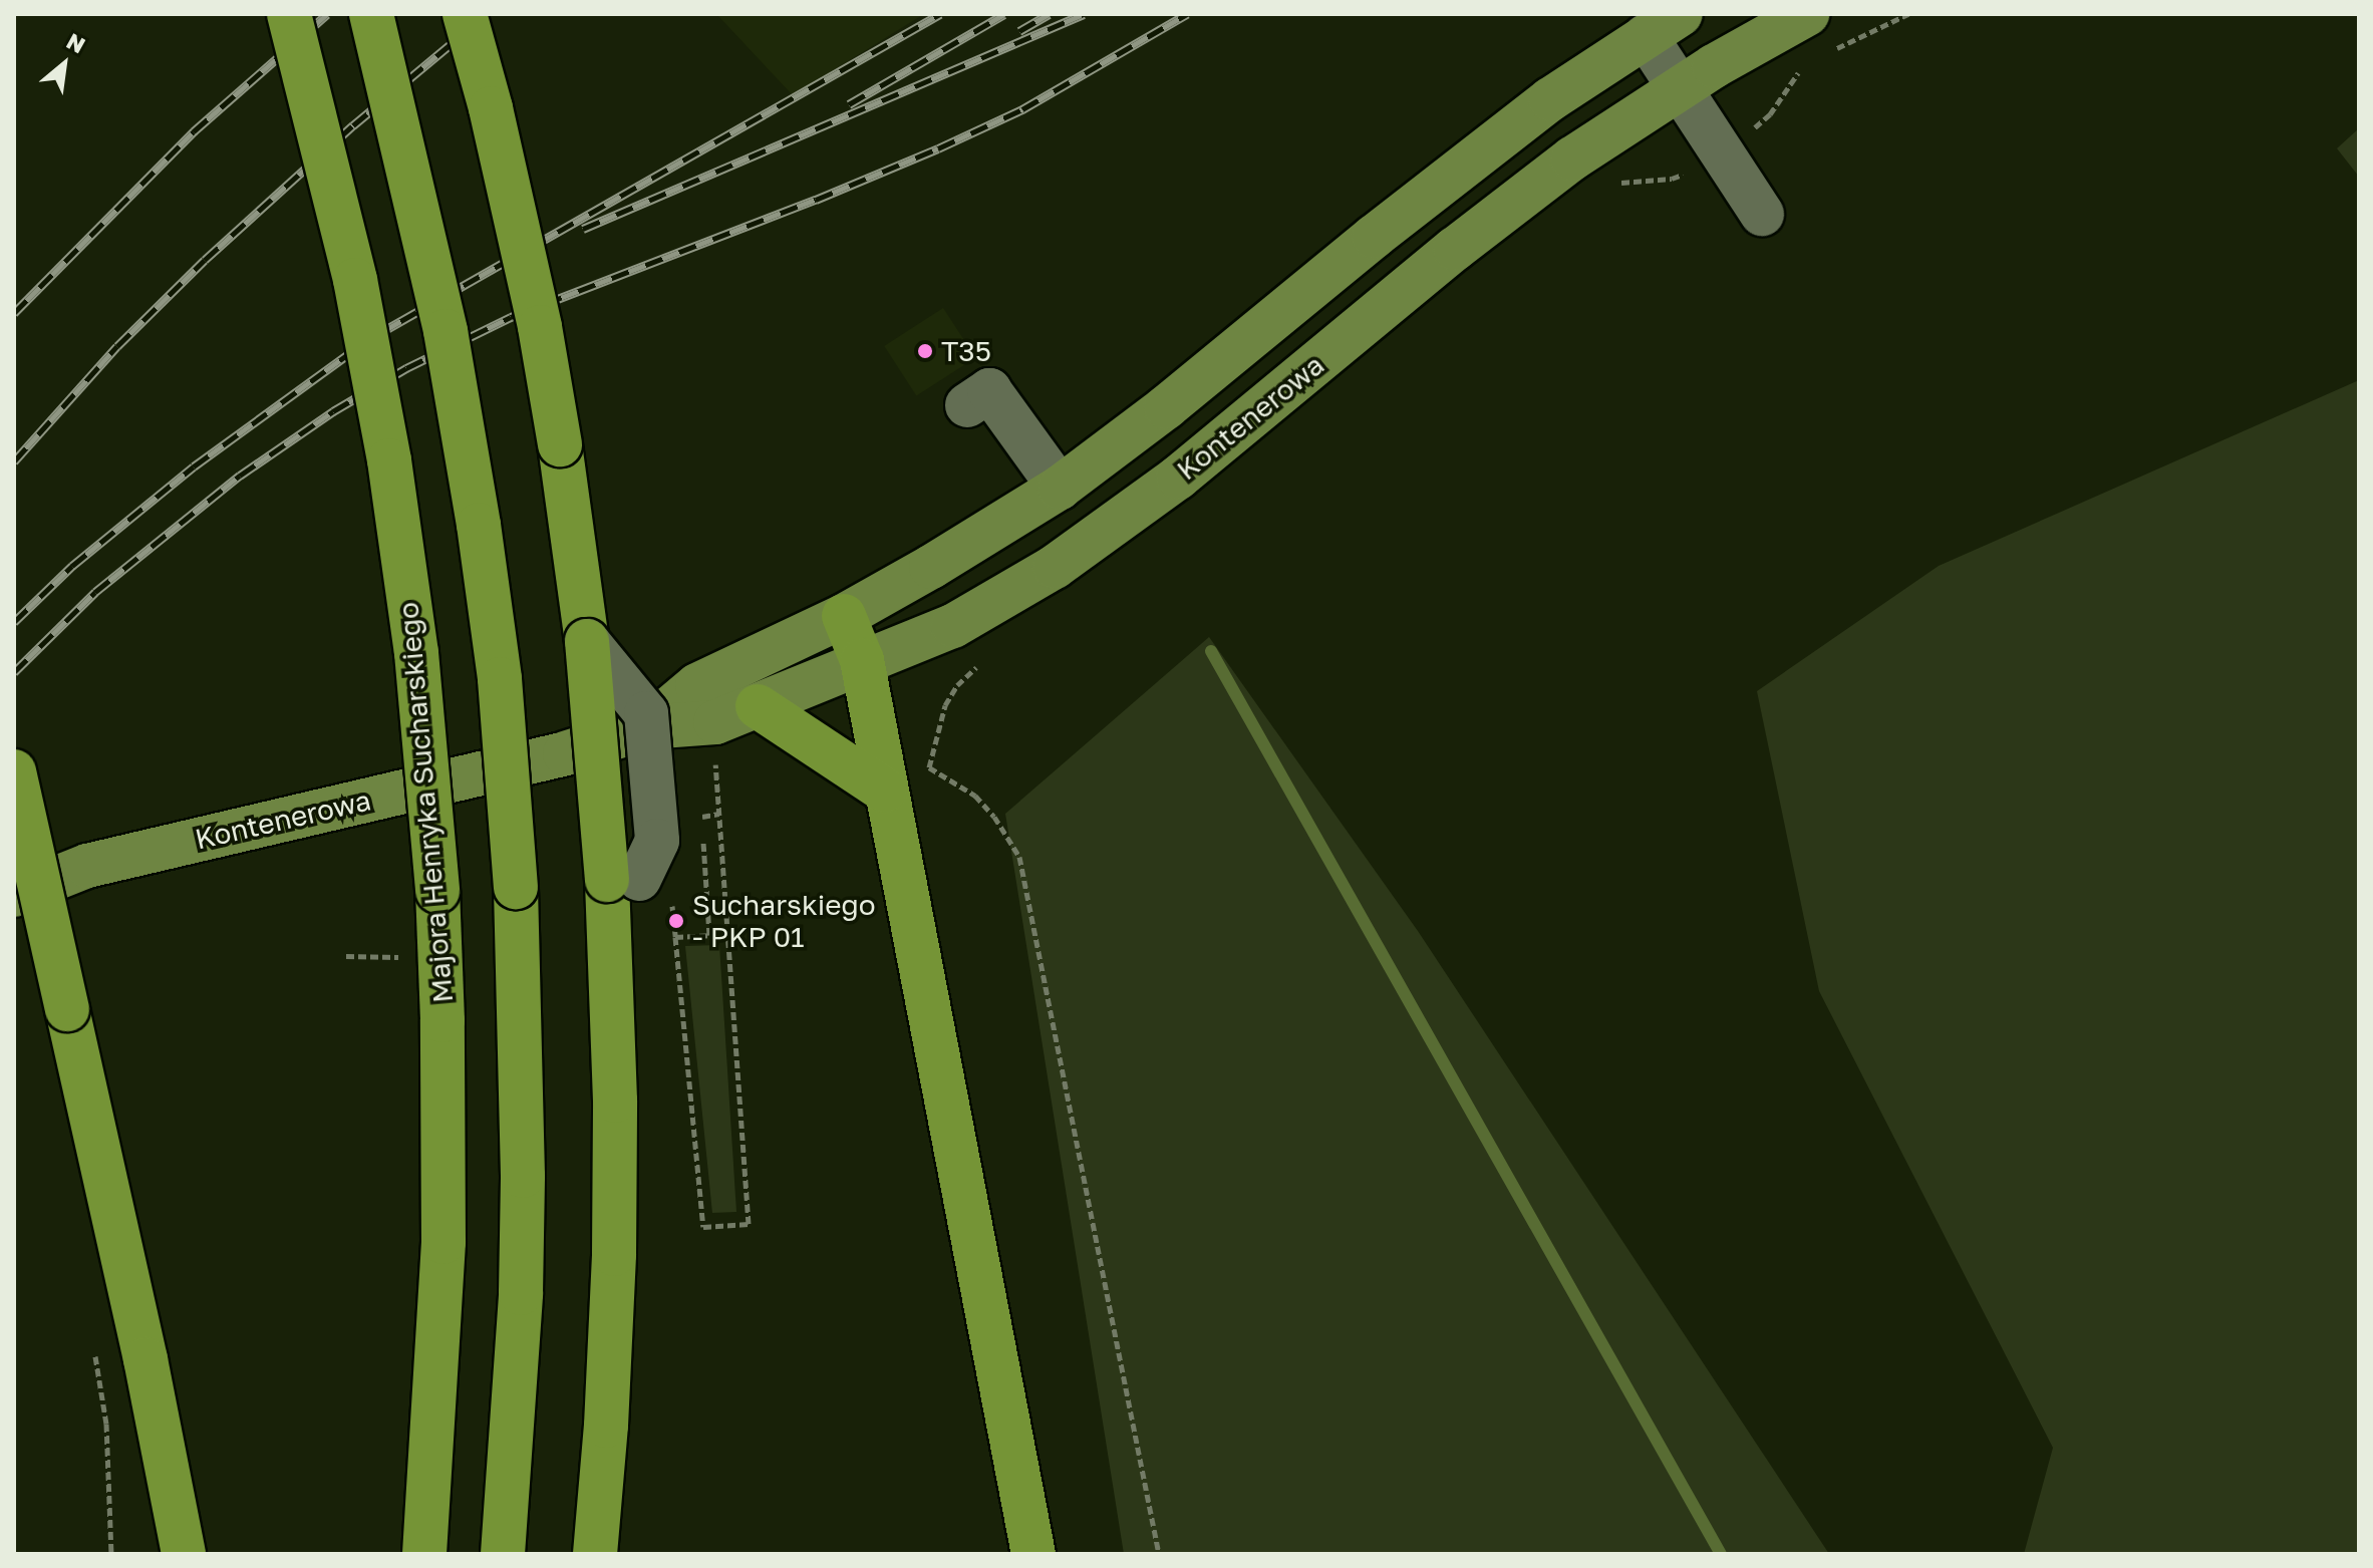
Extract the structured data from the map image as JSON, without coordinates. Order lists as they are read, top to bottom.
{
  "streets": {
    "highway": ["Majora Henryka Sucharskiego"],
    "main road": ["Kontenerowa"]
  },
  "places": ["T35", "Sucharskiego - PKP 01"],
  "north": "top right"
}
